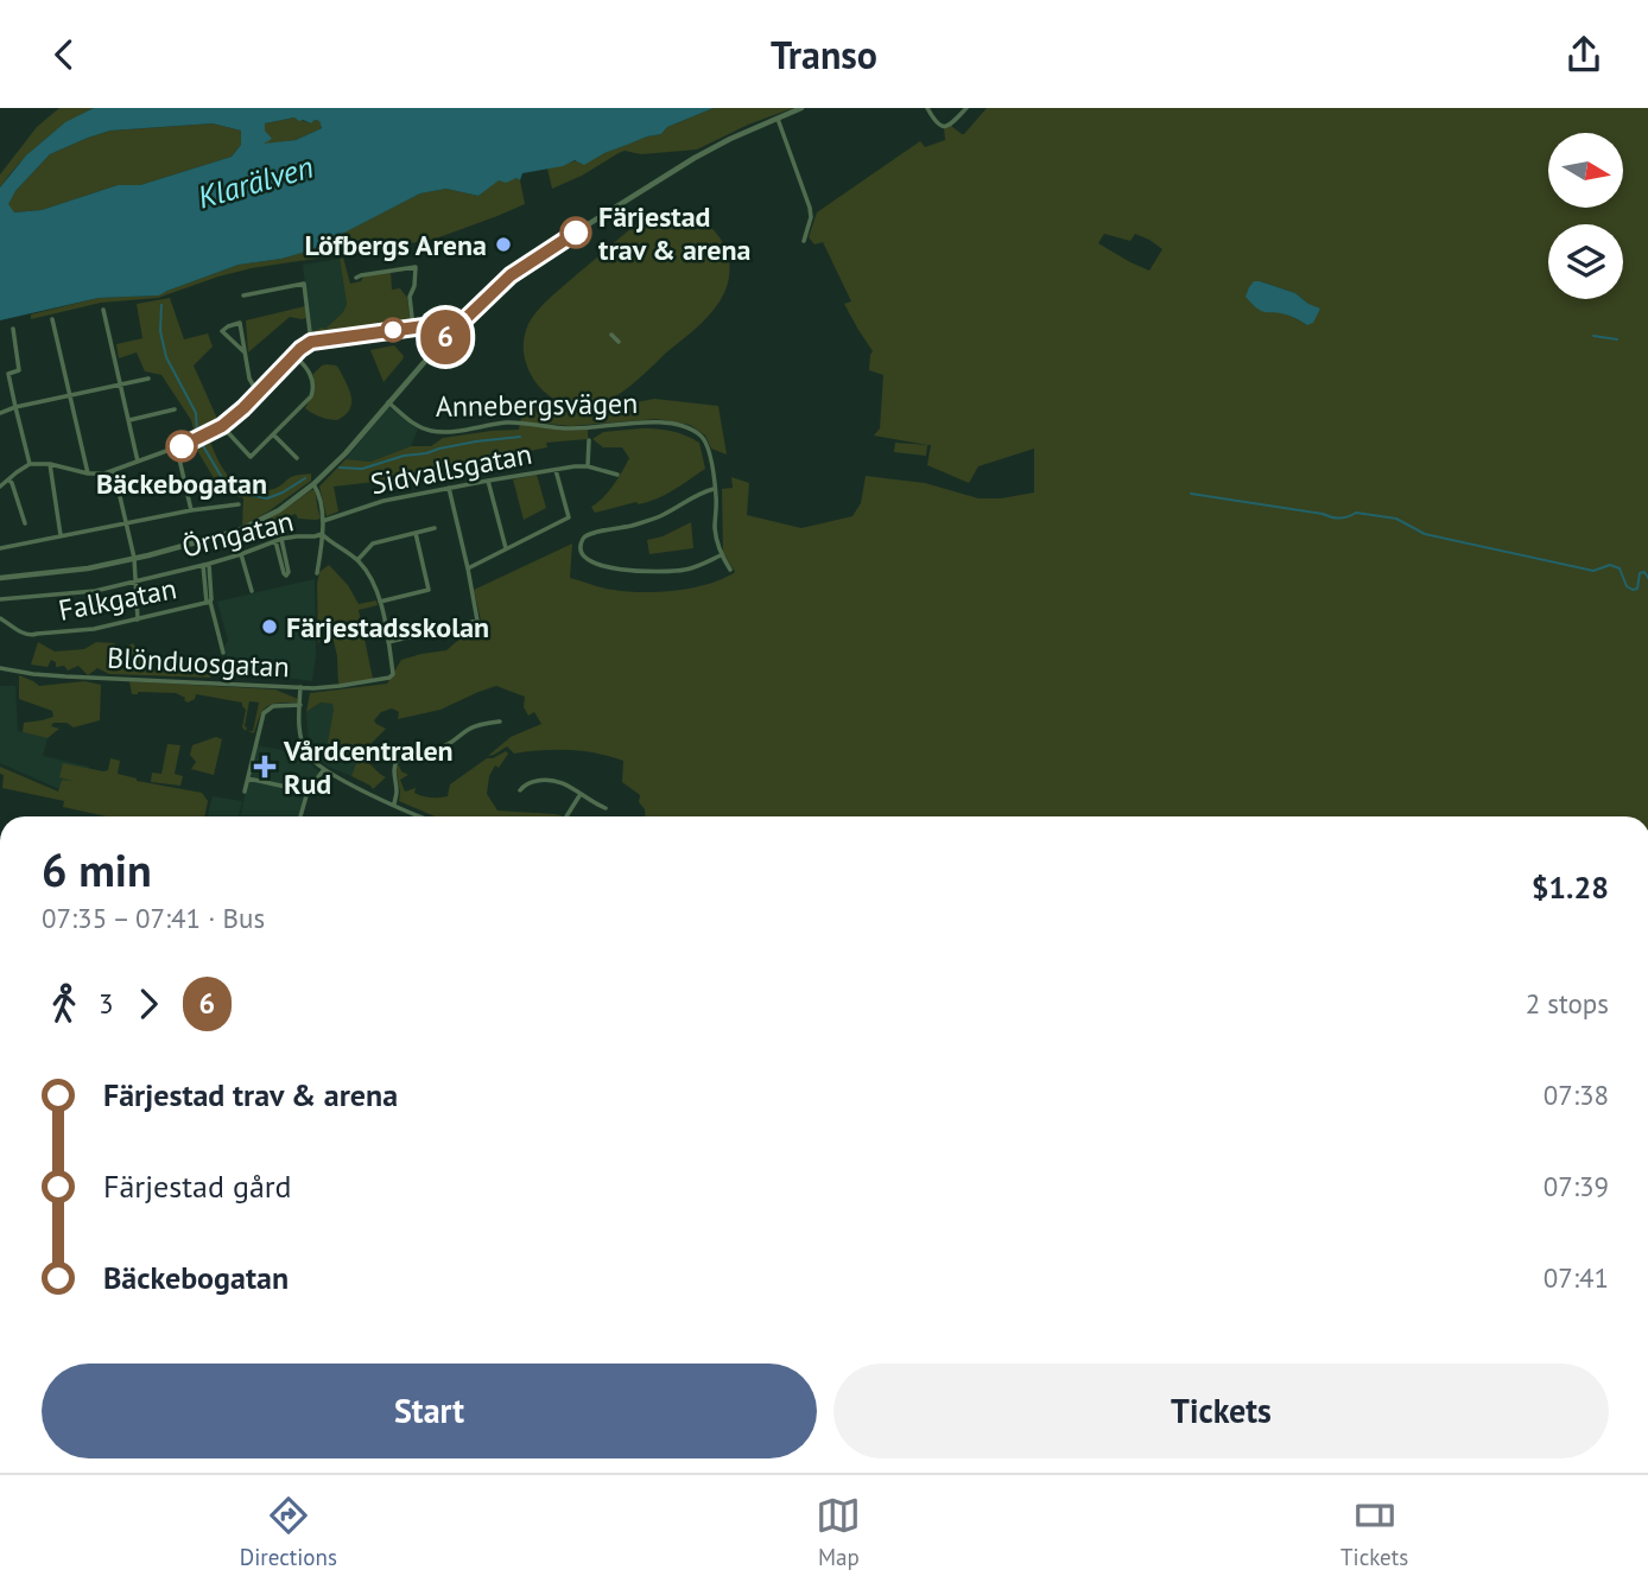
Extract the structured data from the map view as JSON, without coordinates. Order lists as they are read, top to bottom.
{
  "streets": {
    "street": [
      "Annebergsvägen",
      "Sidvallsgatan",
      "Örngatan",
      "Falkgatan",
      "Blönduosgatan"
    ]
  },
  "crossings": [
    ["Örngatan", "Blönduosgatan"]
  ],
  "water": ["Klarälven"],
  "places": {
    "other": [
      "Färjestad trav & arena",
      "Löfbergs Arena",
      "Bäckebogatan",
      "Färjestadsskolan"
    ],
    "health": ["Vårdcentralen Rud"]
  },
  "lines": ["bus line 6"],
  "north": "right",
  "page": {
    "header": "Transo",
    "on_map": "6",
    "heading": ["6 min", "07:35 – 07:41 · Bus", "$1.28"],
    "legs": ["3", "6", "2 stops"],
    "list": [
      {
        "name": "Färjestad trav & arena",
        "value": "07:38"
      },
      {
        "name": "Färjestad gård",
        "value": "07:39"
      },
      {
        "name": "Bäckebogatan",
        "value": "07:41"
      }
    ],
    "buttons": ["Start", "Tickets"],
    "tabs": ["Directions", "Map", "Tickets"]
  }
}
